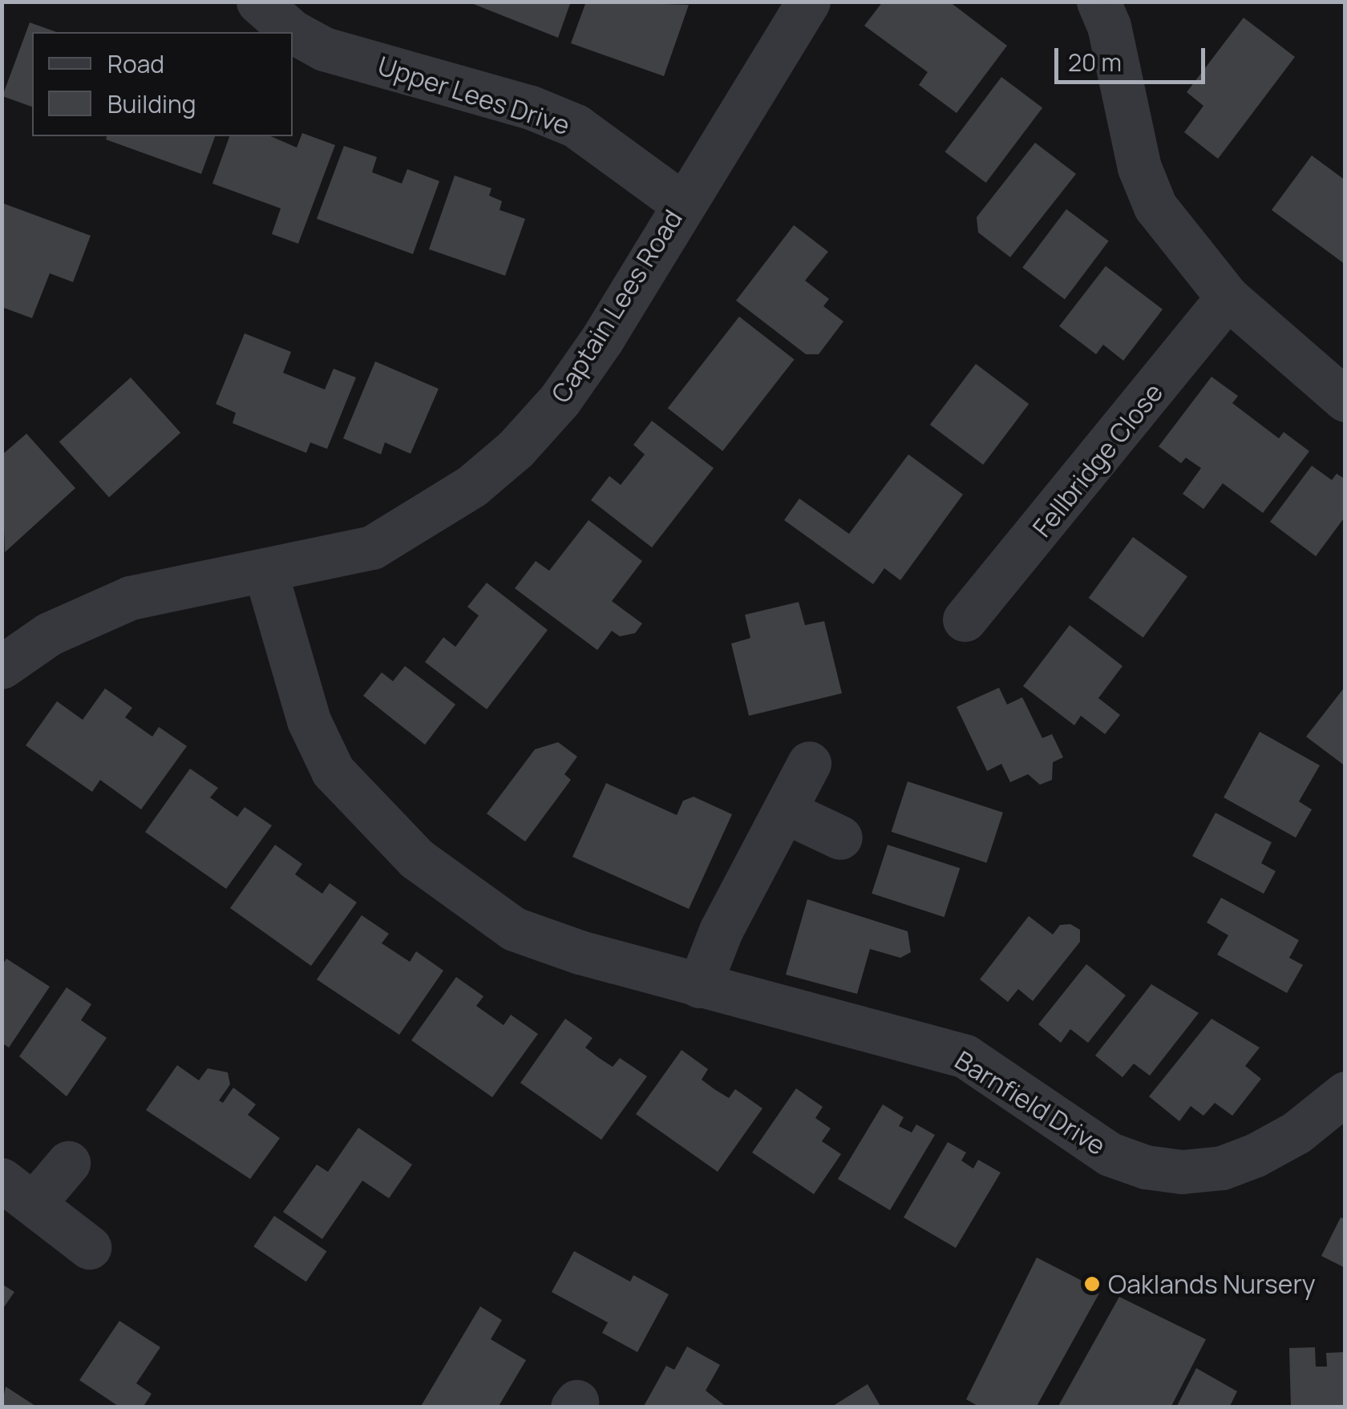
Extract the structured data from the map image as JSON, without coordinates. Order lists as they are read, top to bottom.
{
  "streets": {
    "street": [
      "Upper Lees Drive",
      "Captain Lees Road",
      "Fellbridge Close",
      "Barnfield Drive"
    ]
  },
  "crossings": [
    ["Upper Lees Drive", "Captain Lees Road"],
    ["Captain Lees Road", "Barnfield Drive"]
  ],
  "places": ["Oaklands Nursery"],
  "legend": ["Road", "Building"],
  "scale_bar": "20 m"
}
